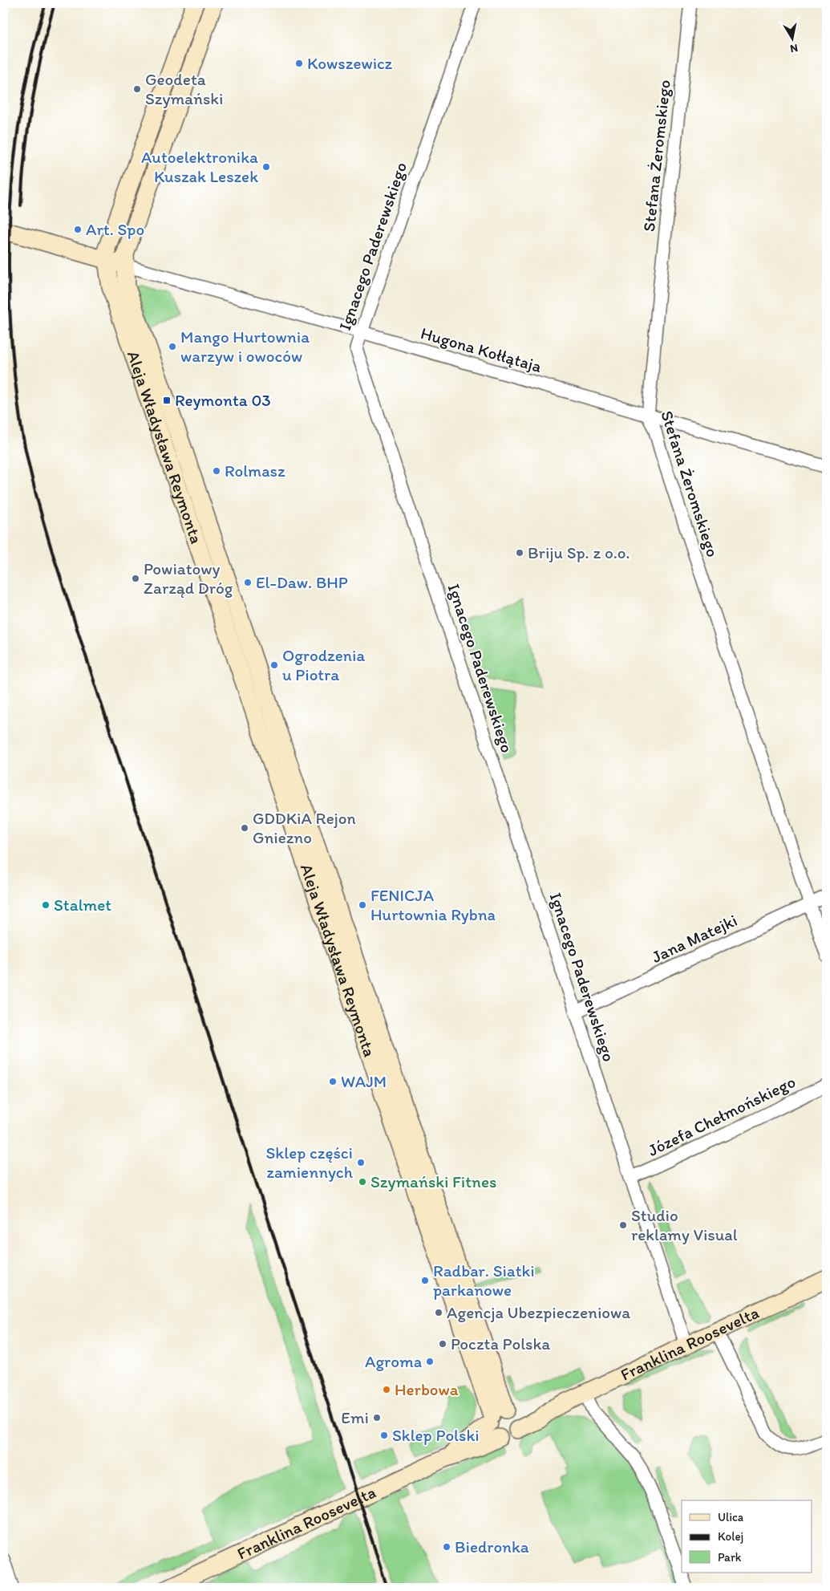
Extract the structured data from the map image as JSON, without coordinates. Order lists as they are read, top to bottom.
{
  "streets": {
    "street": [
      "Stefana Żeromskiego",
      "Ignacego Paderewskiego",
      "Hugona Kołłątaja",
      "Aleja Władysława Reymonta",
      "Jana Matejki",
      "Józefa Chełmońskiego",
      "Franklina Roosevelta"
    ]
  },
  "crossings": [
    ["Stefana Żeromskiego", "Hugona Kołłątaja"],
    ["Stefana Żeromskiego", "Jana Matejki"],
    ["Ignacego Paderewskiego", "Hugona Kołłątaja"],
    ["Ignacego Paderewskiego", "Jana Matejki"],
    ["Ignacego Paderewskiego", "Józefa Chełmońskiego"],
    ["Ignacego Paderewskiego", "Franklina Roosevelta"],
    ["Hugona Kołłątaja", "Aleja Władysława Reymonta"],
    ["Aleja Władysława Reymonta", "Franklina Roosevelta"]
  ],
  "places": {
    "other": [
      "Kowszewicz",
      "Geodeta Szymański",
      "Autoelektronika Kuszak Leszek",
      "Art. Spo",
      "Mango Hurtownia warzyw i owoców",
      "Rolmasz",
      "Briju Sp. z o.o.",
      "Powiatowy Zarząd Dróg",
      "El-Daw. BHP",
      "Ogrodzenia u Piotra",
      "GDDKiA Rejon Gniezno",
      "Stalmet",
      "FENICJA Hurtownia Rybna",
      "WAJM",
      "Sklep części zamiennych",
      "Szymański Fitnes",
      "Studio reklamy Visual",
      "Radbar. Siatki parkanowe",
      "Agencja Ubezpieczeniowa",
      "Poczta Polska",
      "Agroma",
      "Herbowa",
      "Emi",
      "Sklep Polski",
      "Biedronka"
    ],
    "transit": ["Reymonta 03"]
  },
  "legend": ["Ulica", "Kolej", "Park"],
  "north": "bottom"
}
